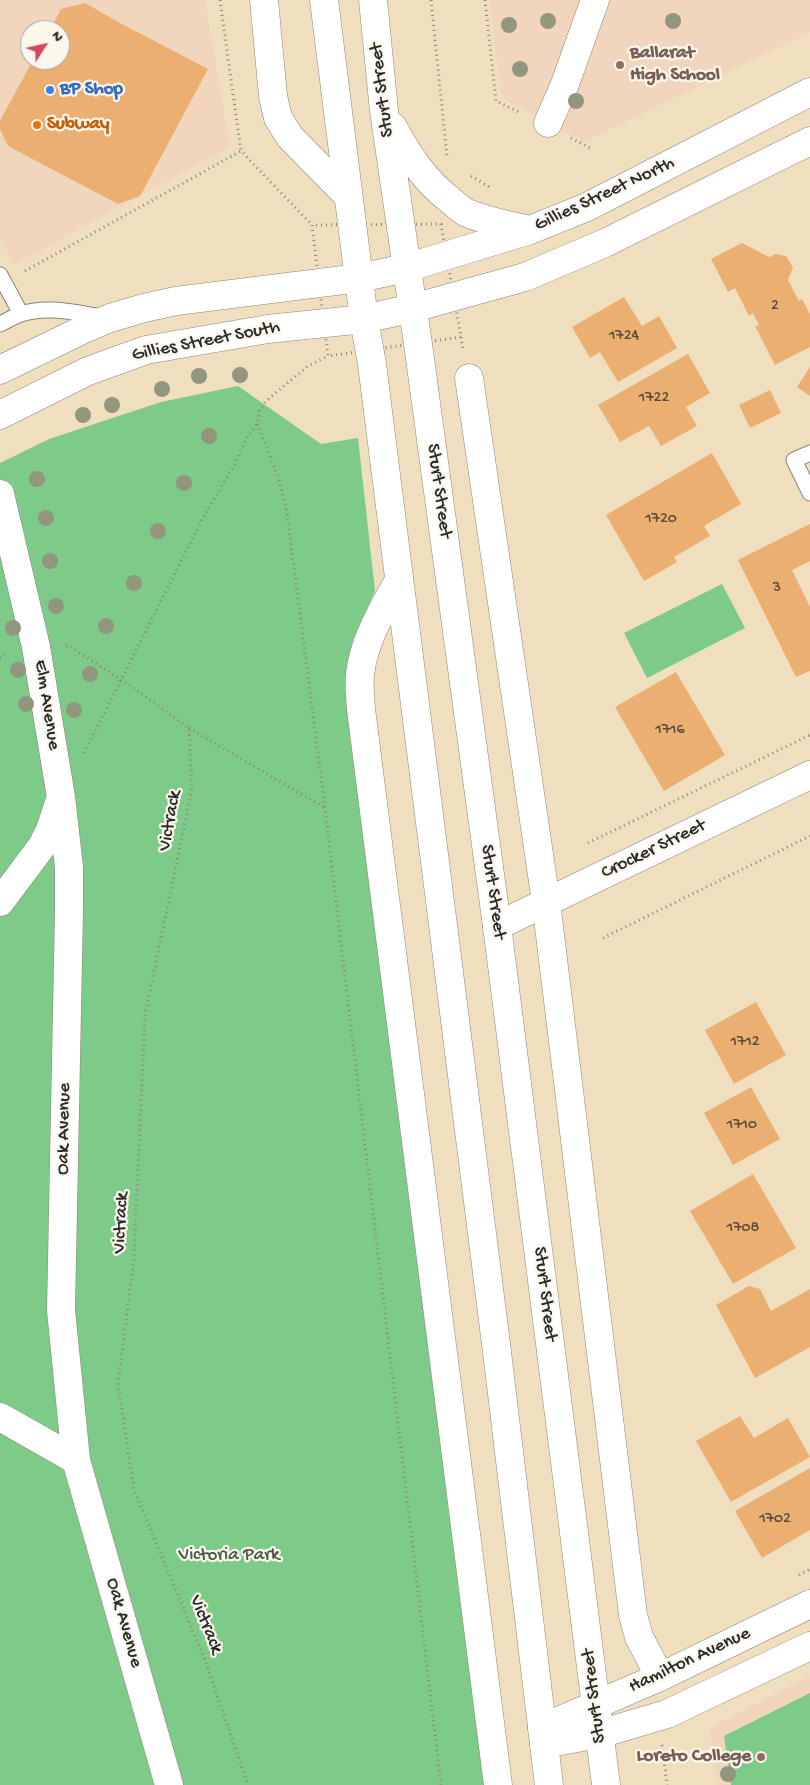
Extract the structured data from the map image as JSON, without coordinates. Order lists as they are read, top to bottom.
{
  "streets": {
    "main road": [
      "Sturt Street",
      "Gillies Street North",
      "Gillies Street South",
      "Elm Avenue",
      "Crocker Street",
      "Oak Avenue",
      "Hamilton Avenue"
    ],
    "path": ["Victrack"]
  },
  "crossings": [
    ["Sturt Street", "Gillies Street North"],
    ["Sturt Street", "Crocker Street"],
    ["Sturt Street", "Hamilton Avenue"],
    ["Elm Avenue", "Oak Avenue"]
  ],
  "parks": ["Victoria Park"],
  "places": [
    "Ballarat High School",
    "BP Shop",
    "Subway",
    "Loreto College"
  ],
  "house_numbers": [
    "2",
    "1724",
    "1722",
    "1720",
    "3",
    "1716",
    "1712",
    "1710",
    "1708",
    "1702"
  ],
  "north": "top right"
}
